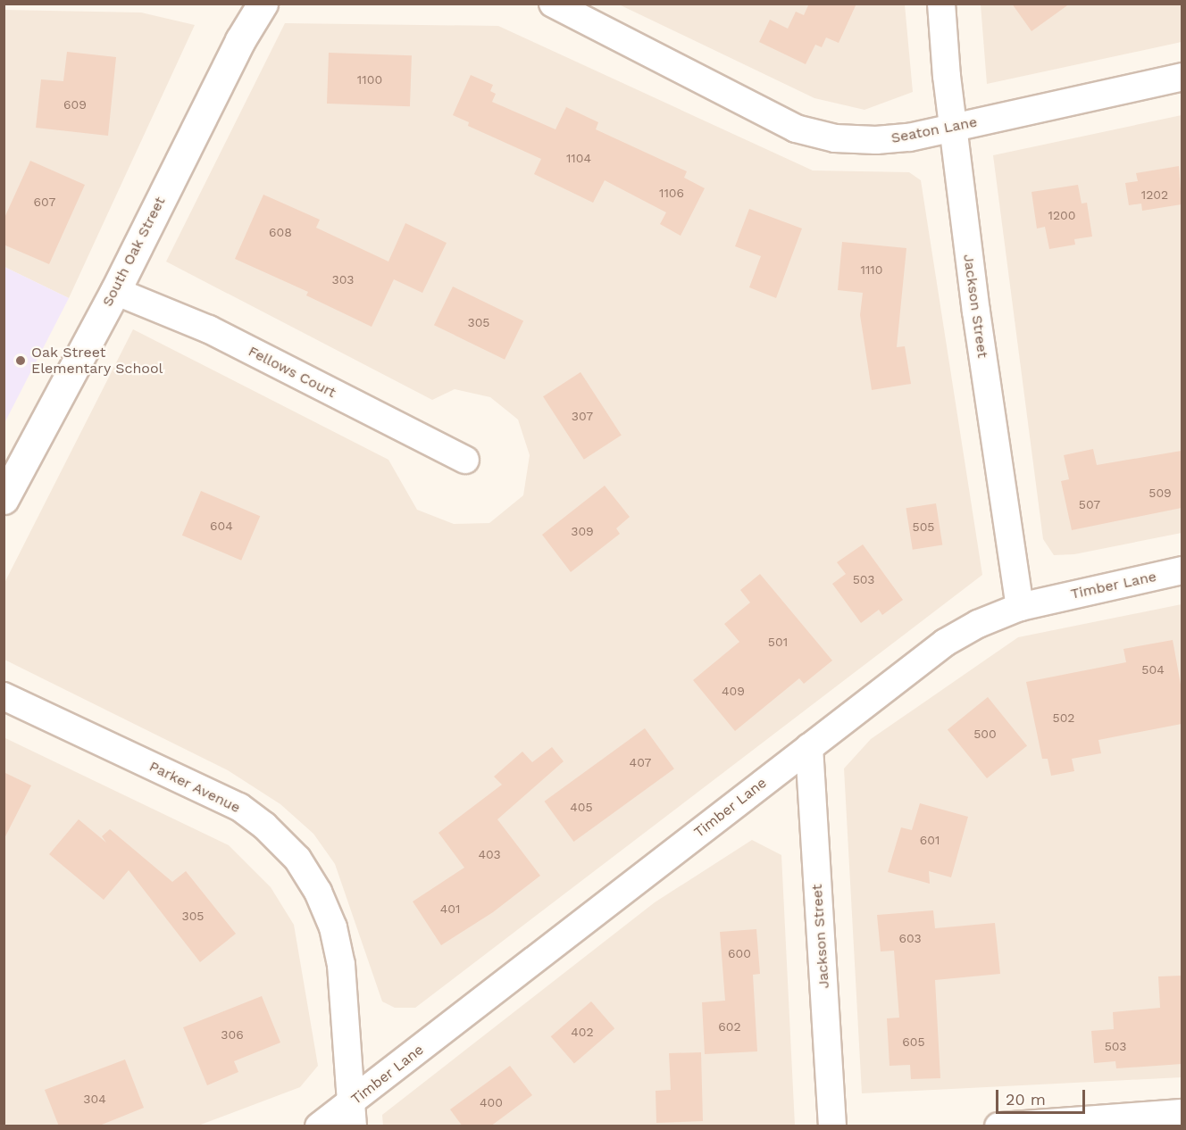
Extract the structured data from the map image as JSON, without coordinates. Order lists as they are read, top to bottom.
{
  "streets": {
    "street": [
      "Seaton Lane",
      "South Oak Street",
      "Jackson Street",
      "Fellows Court",
      "Timber Lane",
      "Parker Avenue"
    ]
  },
  "crossings": [
    ["Seaton Lane", "Jackson Street"],
    ["South Oak Street", "Fellows Court"],
    ["Jackson Street", "Timber Lane"],
    ["Timber Lane", "Parker Avenue"]
  ],
  "places": ["Oak Street Elementary School"],
  "house_numbers": [
    "1100",
    "609",
    "1104",
    "1106",
    "1202",
    "607",
    "1200",
    "608",
    "1110",
    "303",
    "305",
    "307",
    "509",
    "507",
    "604",
    "505",
    "309",
    "503",
    "501",
    "504",
    "409",
    "502",
    "500",
    "407",
    "405",
    "601",
    "403",
    "401",
    "305",
    "603",
    "600",
    "602",
    "402",
    "306",
    "605",
    "503",
    "304",
    "400"
  ],
  "scale_bar": "20 m"
}
